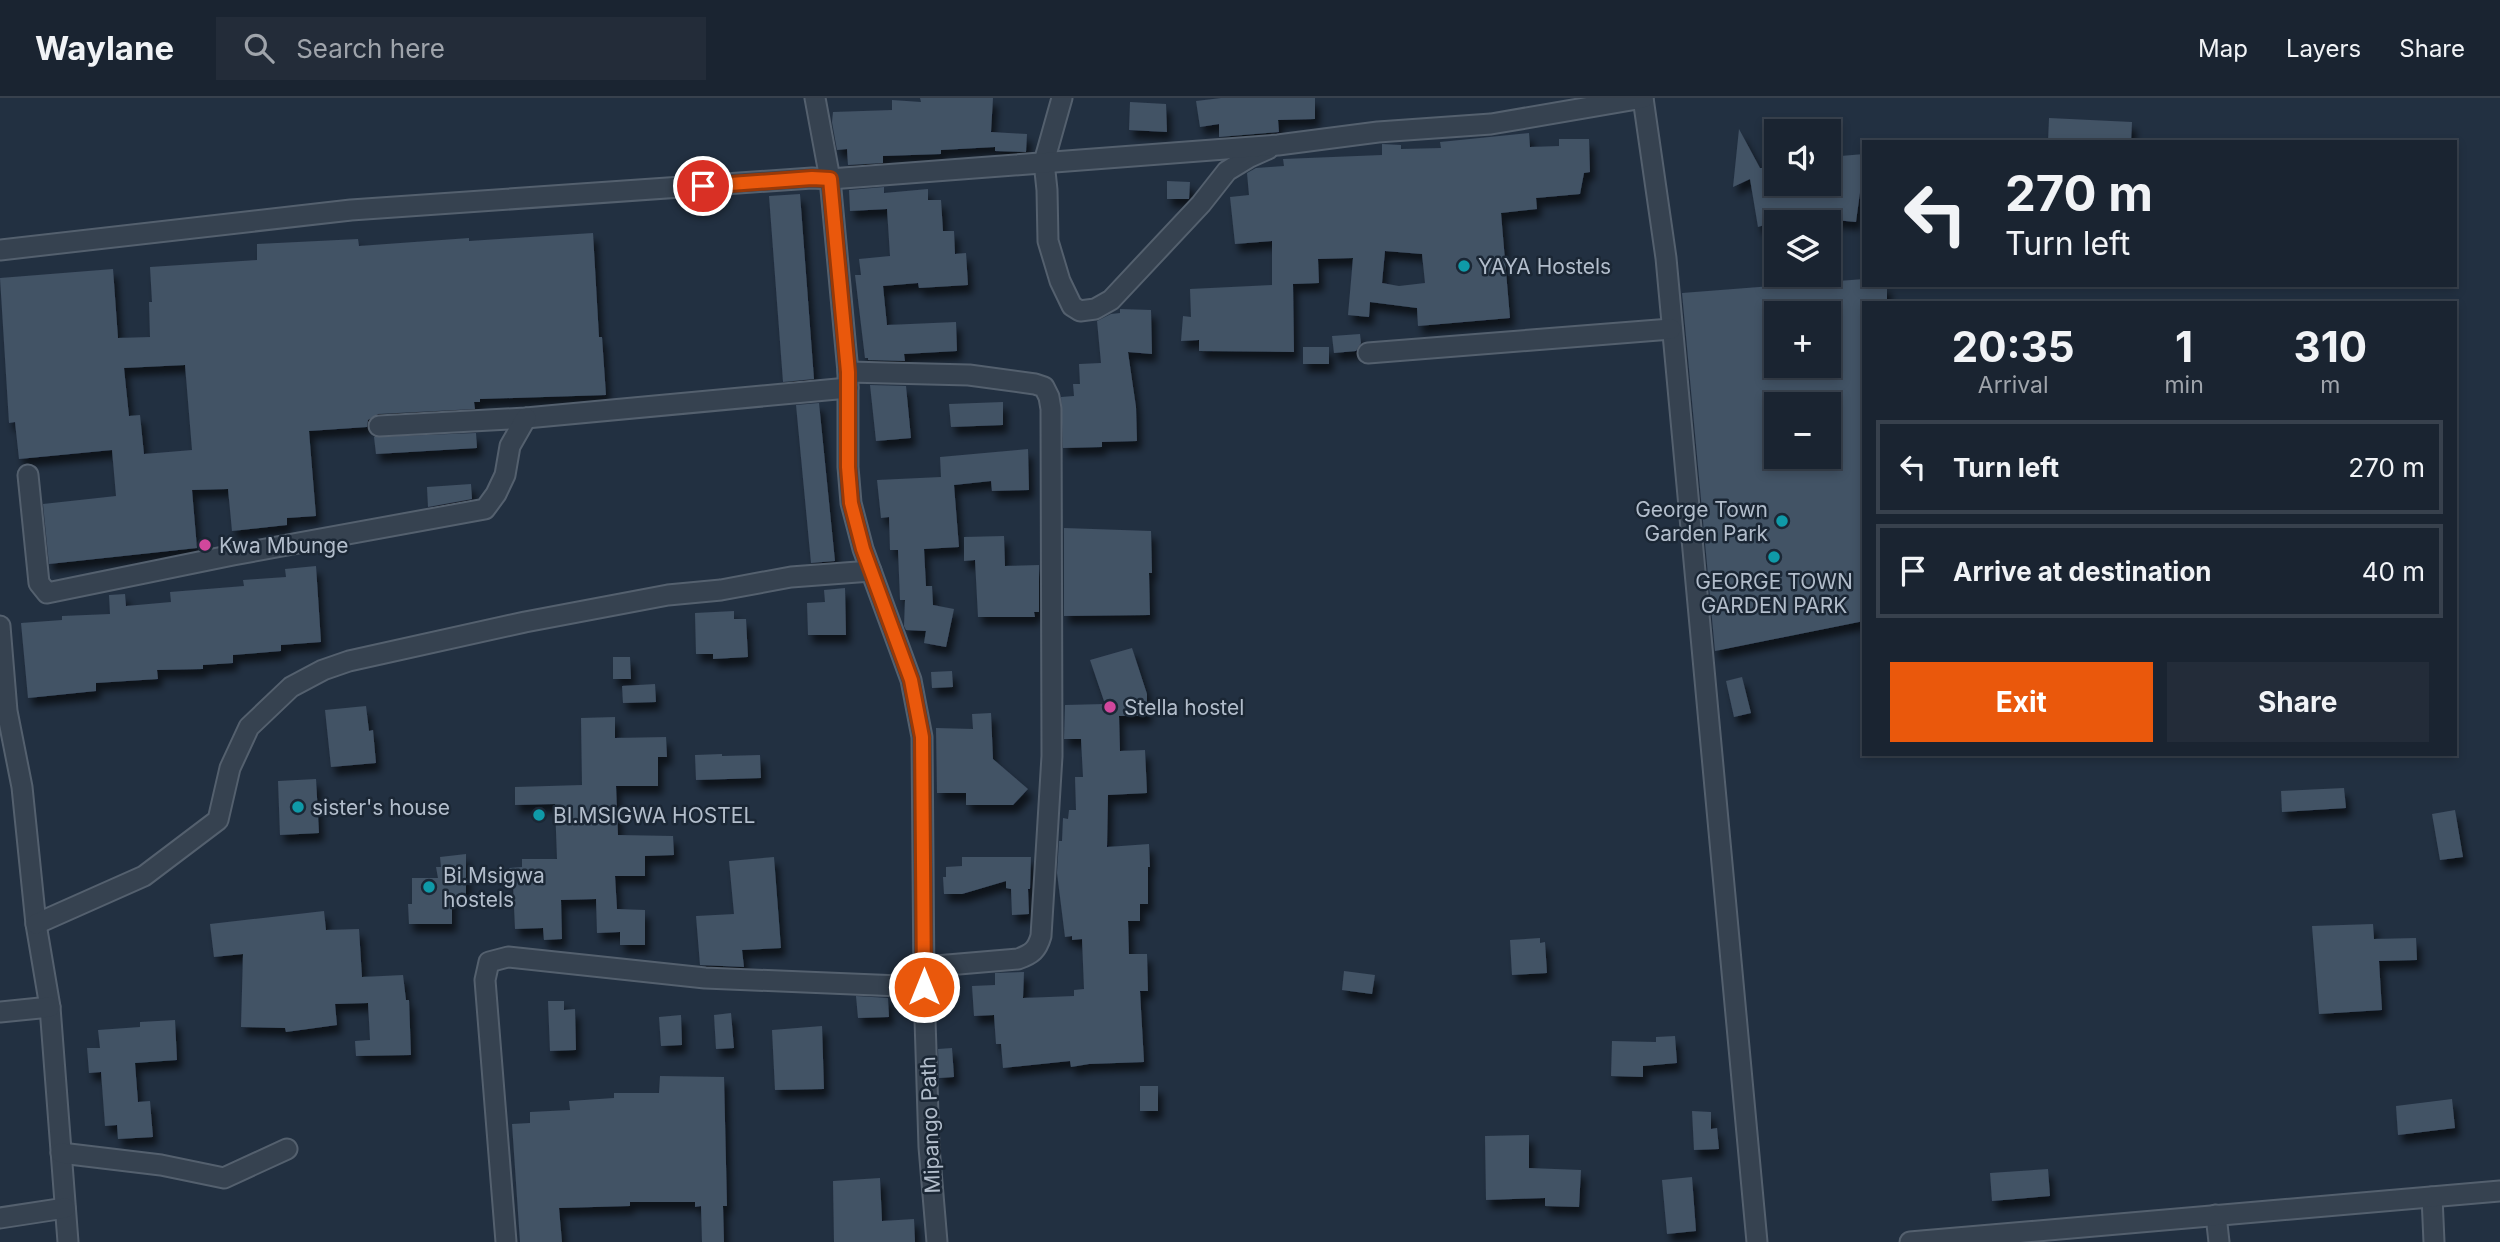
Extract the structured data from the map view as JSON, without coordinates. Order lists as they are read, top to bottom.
{
  "streets": {
    "street": ["Mipango Path"]
  },
  "places": [
    "YAYA Hostels",
    "George Town Garden Park",
    "Kwa Mbunge",
    "GEORGE TOWN GARDEN PARK",
    "Stella hostel",
    "sister's house",
    "BI.MSIGWA HOSTEL",
    "Bi.Msigwa hostels"
  ],
  "page": {
    "header": "Waylane",
    "search": "Search here",
    "nav": ["Map", "Layers", "Share"],
    "map_buttons": ["+", "−"],
    "turn": ["270 m", "Turn left"],
    "eta": [
      "20:35",
      "Arrival",
      "1",
      "min",
      "310",
      "m"
    ],
    "list": [
      {
        "name": "Turn left",
        "value": "270 m"
      },
      {
        "name": "Arrive at destination",
        "value": "40 m"
      }
    ],
    "buttons": ["Exit", "Share"]
  }
}
